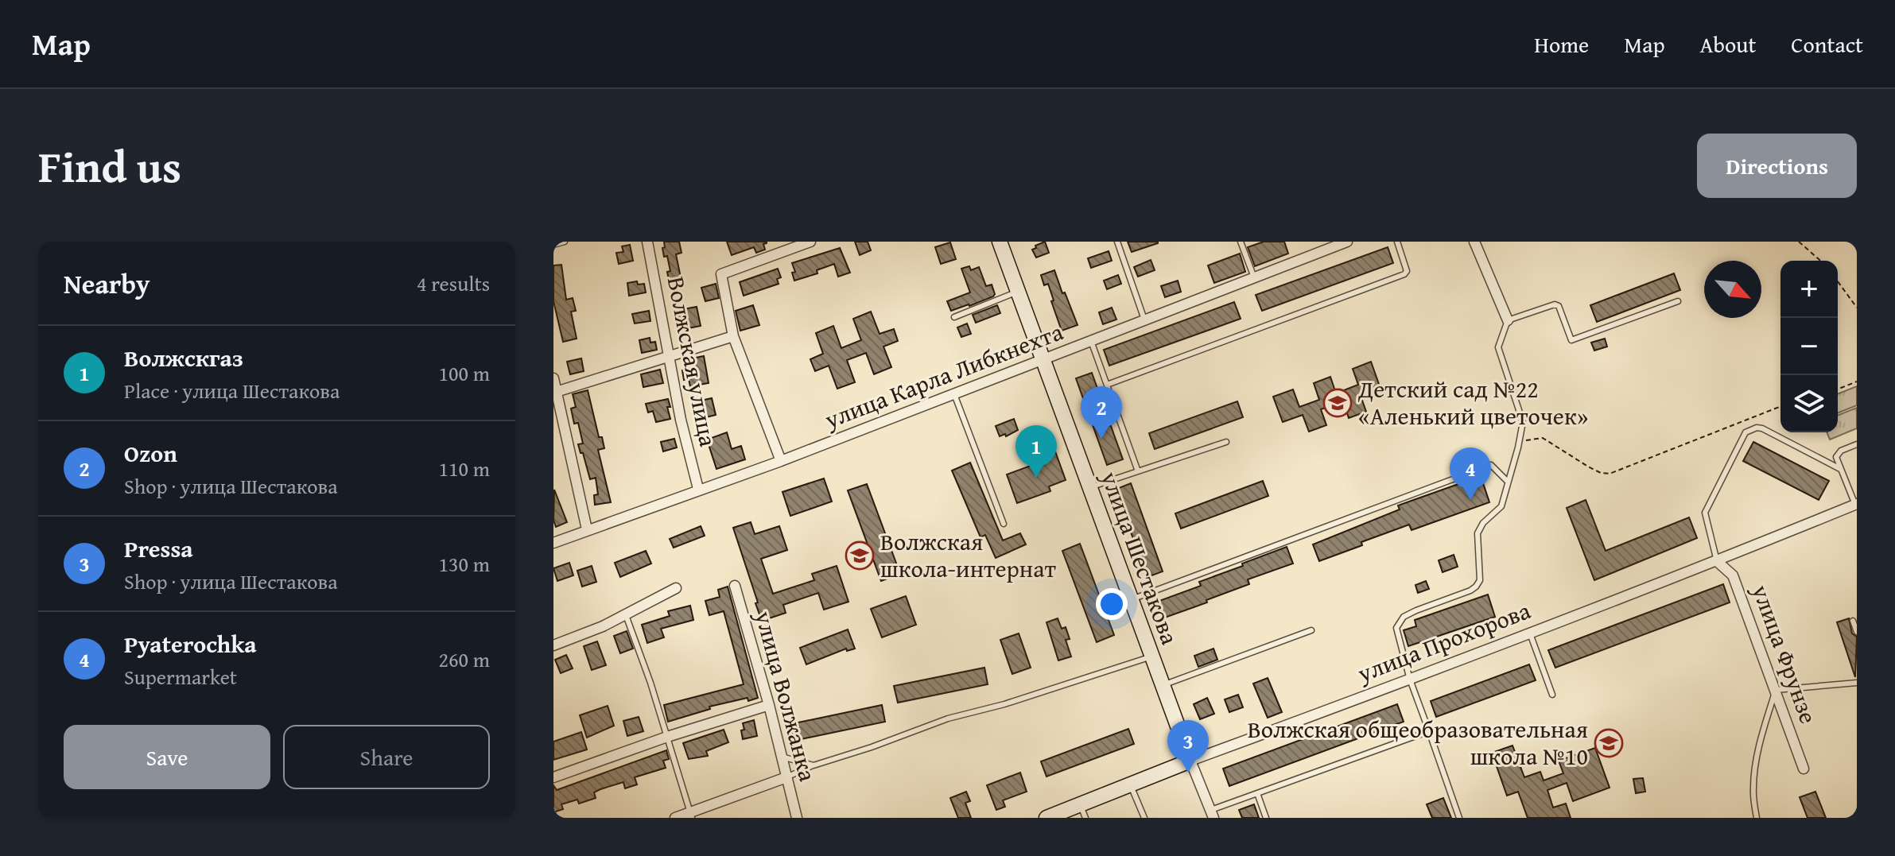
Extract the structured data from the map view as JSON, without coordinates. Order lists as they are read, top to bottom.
{
  "streets": {
    "main road": ["улица Шестакова", "улица Прохорова"],
    "street": [
      "Волжская улица",
      "улица Карла Либкнехта",
      "улица Фрунзе",
      "улица Волжанка"
    ]
  },
  "crossings": [
    ["Волжская улица", "улица Карла Либкнехта"],
    ["улица Карла Либкнехта", "улица Шестакова"],
    ["улица Шестакова", "улица Прохорова"],
    ["улица Прохорова", "улица Фрунзе"]
  ],
  "places": {
    "school or university": ["Детский сад №22 «Аленький цветочек»", "Волжская школа-интернат", "Волжская общеобразовательная школа №10"]
  },
  "north": "bottom right",
  "page": {
    "header": "Map",
    "nav": [
      "Home",
      "Map",
      "About",
      "Contact"
    ],
    "title": "Find us",
    "buttons": [
      "Directions",
      ["Save", "Share"]
    ],
    "heading": ["Nearby", "4 results"],
    "map_buttons": ["+", "−"],
    "list": [
      {
        "mark": "1",
        "name": "Волжскгаз",
        "note": "Place · улица Шестакова",
        "value": "100 m"
      },
      {
        "mark": "2",
        "name": "Ozon",
        "note": "Shop · улица Шестакова",
        "value": "110 m"
      },
      {
        "mark": "3",
        "name": "Pressa",
        "note": "Shop · улица Шестакова",
        "value": "130 m"
      },
      {
        "mark": "4",
        "name": "Pyaterochka",
        "note": "Supermarket",
        "value": "260 m"
      }
    ],
    "pins": [
      "2",
      "1",
      "4",
      "3"
    ]
  }
}
